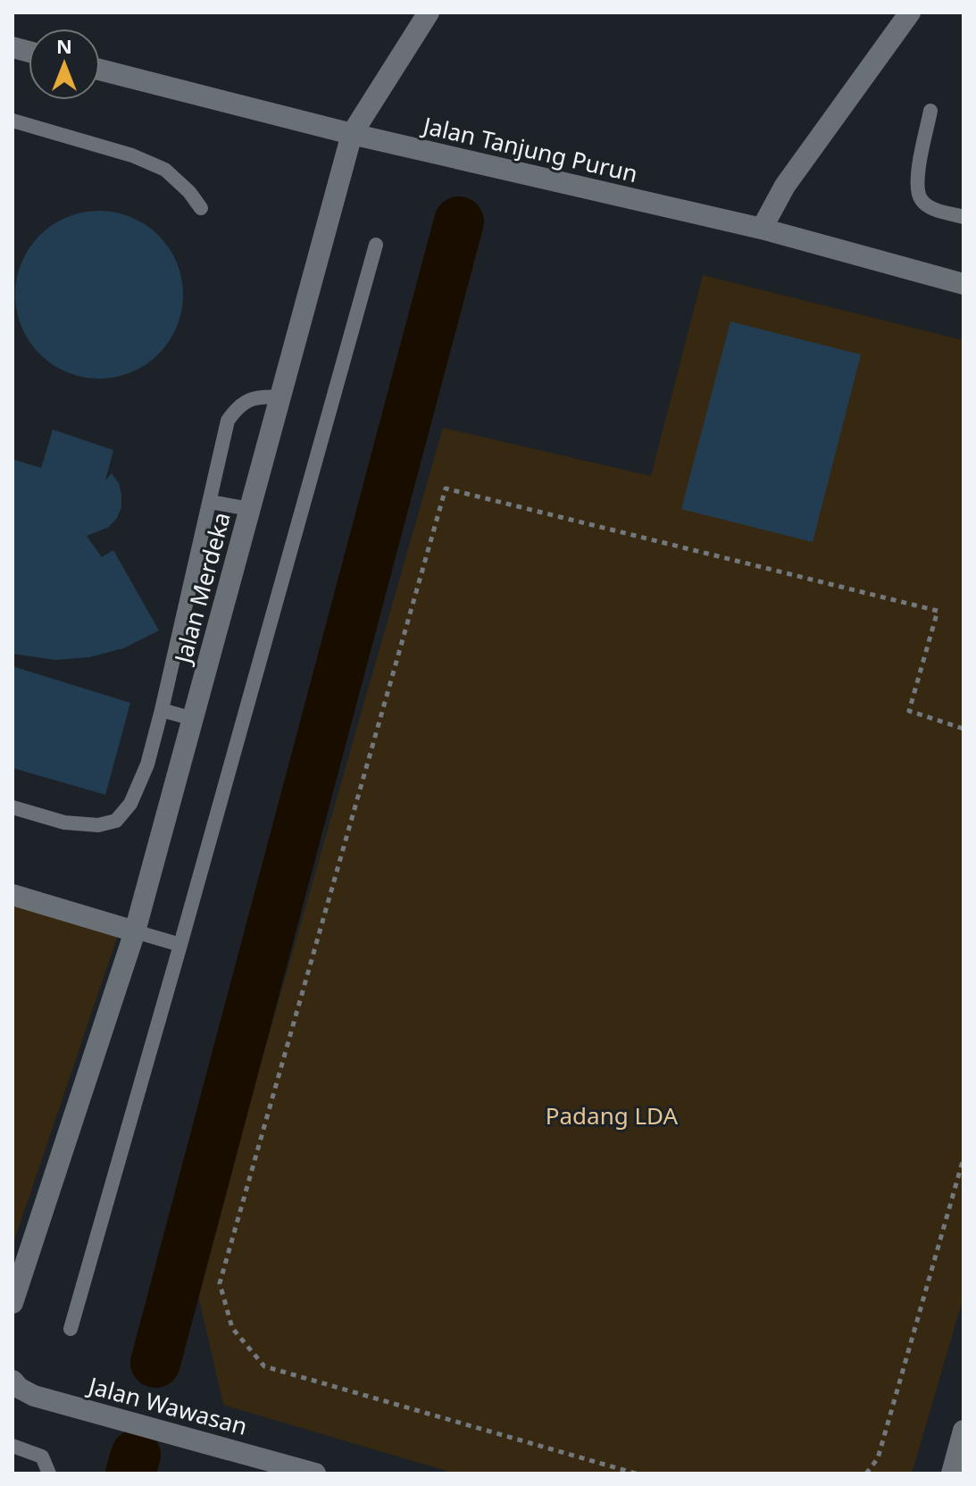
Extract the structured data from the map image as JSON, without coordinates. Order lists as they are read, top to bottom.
{
  "streets": {
    "street": ["Jalan Tanjung Purun", "Jalan Merdeka", "Jalan Wawasan"]
  },
  "crossings": [
    ["Jalan Tanjung Purun", "Jalan Merdeka"]
  ],
  "parks": ["Padang LDA"],
  "north": "top"
}
